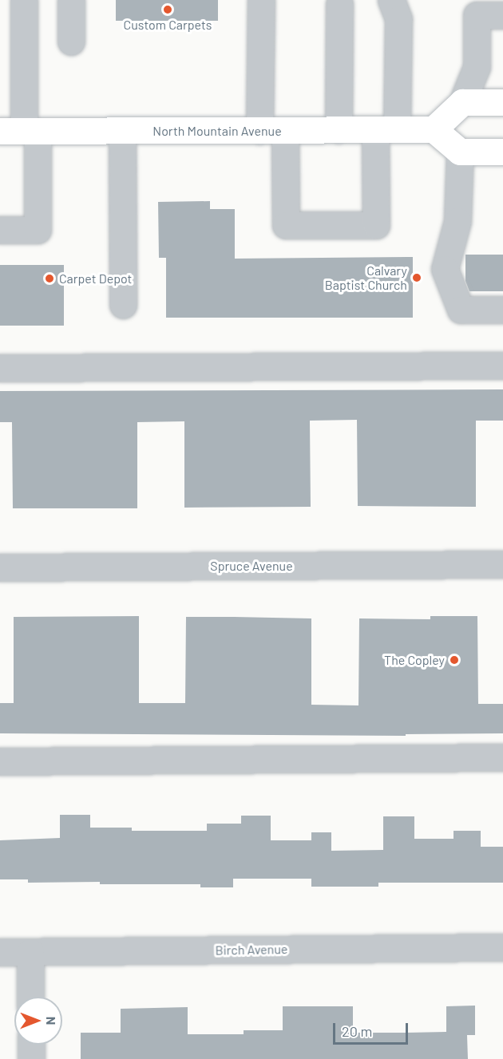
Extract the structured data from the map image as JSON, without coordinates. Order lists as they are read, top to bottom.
{
  "streets": {
    "main road": ["North Mountain Avenue"],
    "street": ["Spruce Avenue", "Birch Avenue"]
  },
  "places": [
    "Custom Carpets",
    "Calvary Baptist Church",
    "Carpet Depot",
    "The Copley"
  ],
  "scale_bar": "20 m",
  "north": "right"
}
